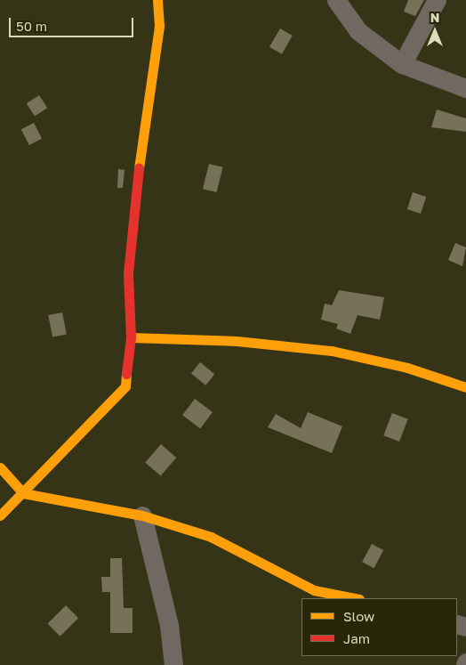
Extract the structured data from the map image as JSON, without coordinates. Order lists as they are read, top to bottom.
{
  "legend": ["Slow", "Jam"],
  "scale_bar": "50 m",
  "north": "top"
}
